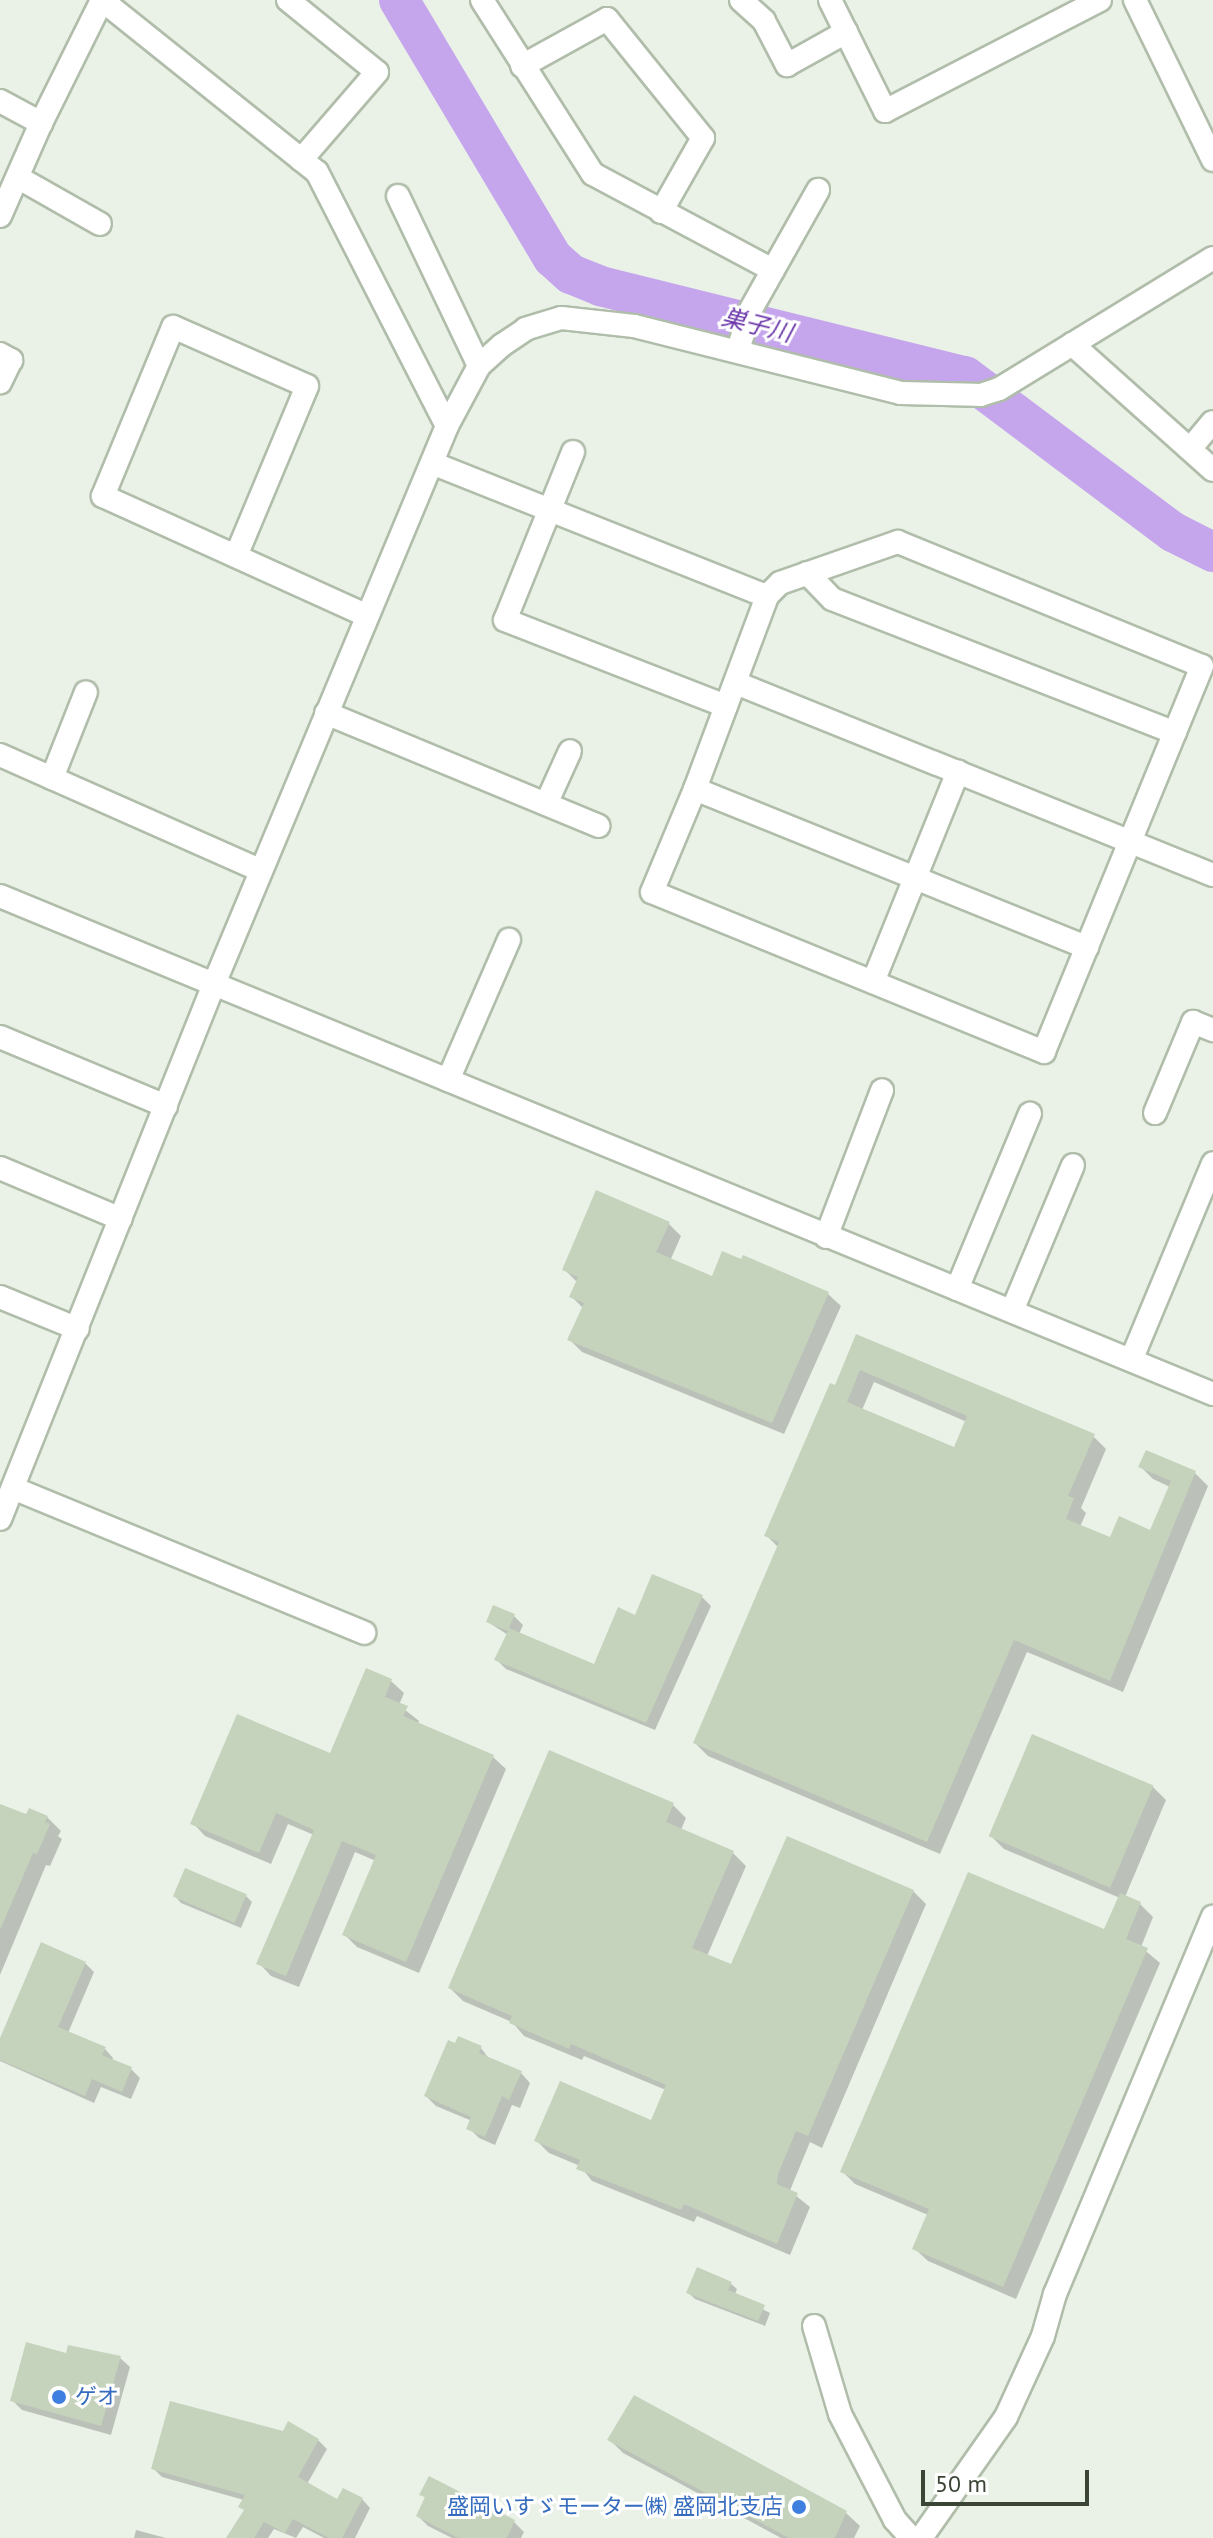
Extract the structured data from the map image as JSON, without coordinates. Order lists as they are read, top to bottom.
{
  "water": ["巣子川"],
  "places": ["ゲオ", "盛岡いすゞモーター㈱ 盛岡北支店"],
  "scale_bar": "50 m"
}
